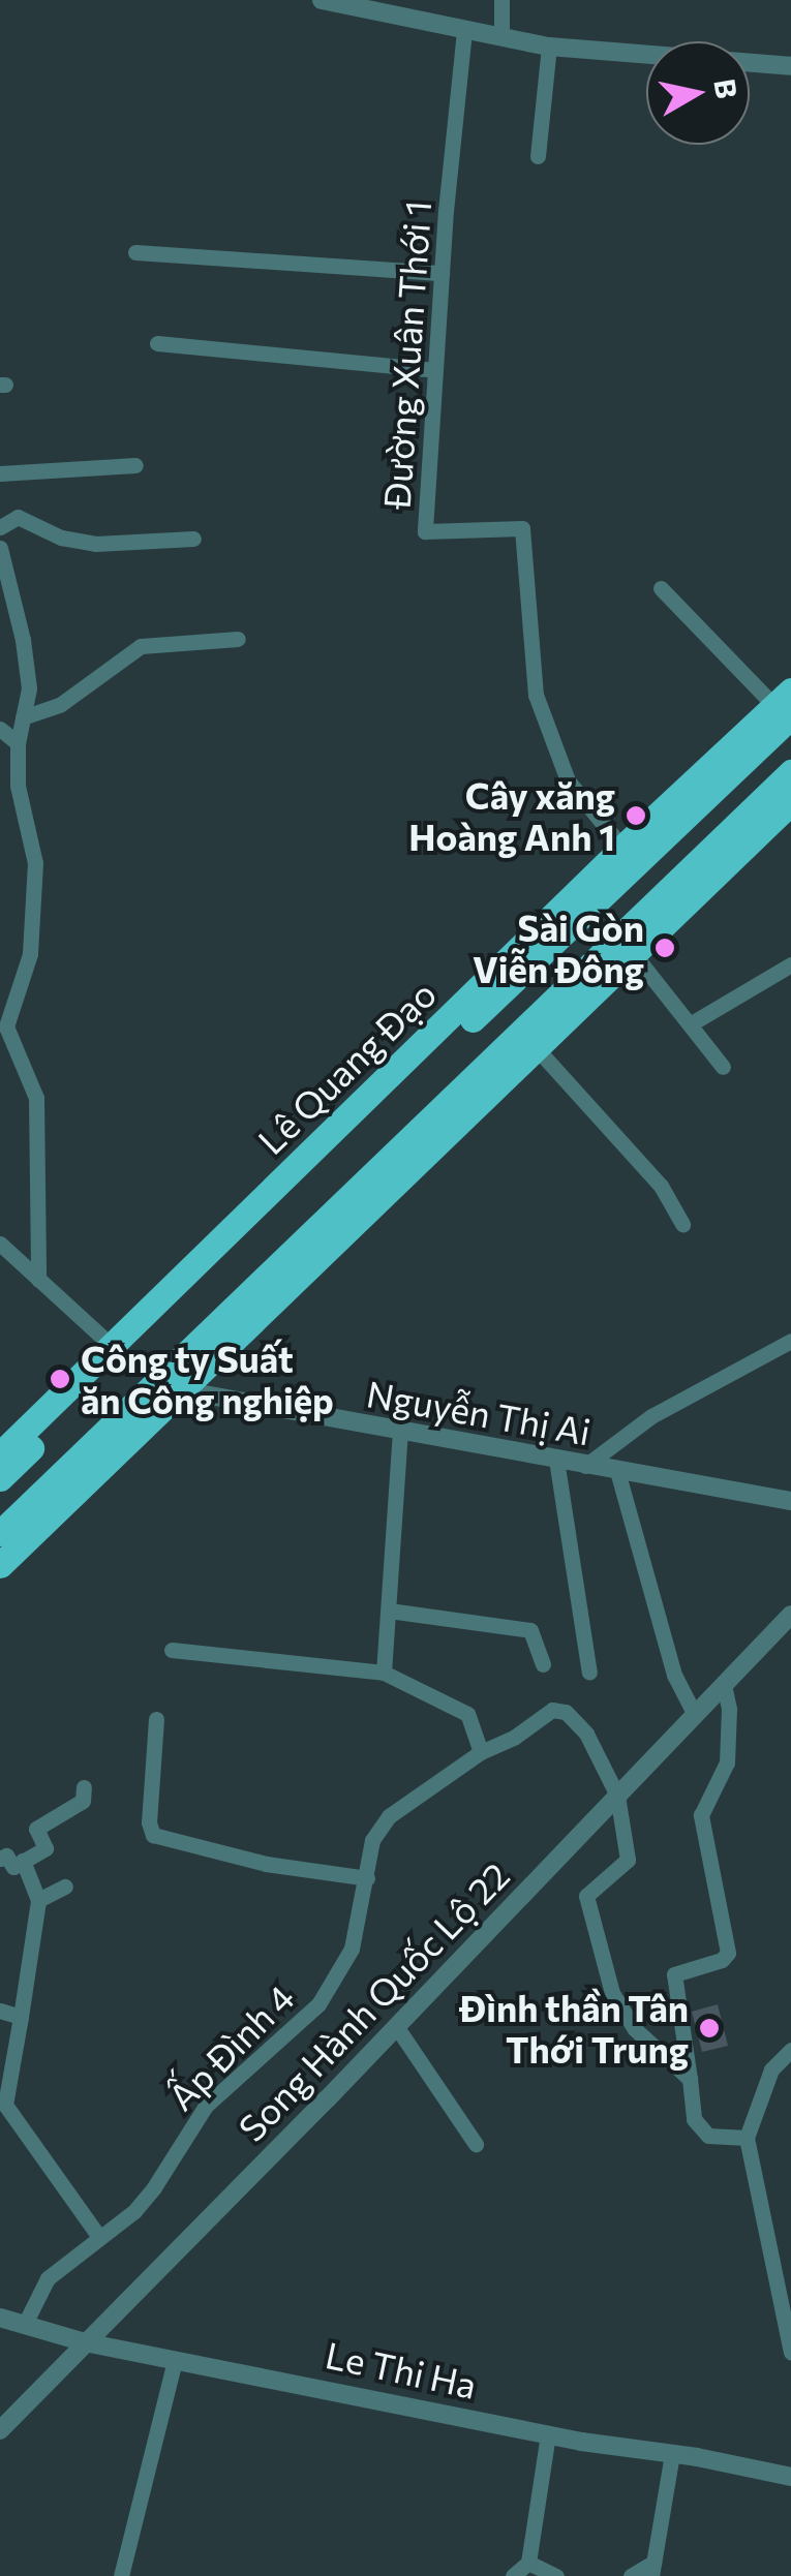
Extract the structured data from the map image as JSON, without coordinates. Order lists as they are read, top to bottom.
{
  "streets": {
    "highway": ["Lê Quang Đạo"],
    "street": [
      "Đường Xuân Thới 1",
      "Nguyễn Thị Ai",
      "Song Hành Quốc Lộ 22",
      "Ấp Đình 4",
      "Le Thi Ha"
    ]
  },
  "crossings": [
    ["Đường Xuân Thới 1", "Lê Quang Đạo"],
    ["Song Hành Quốc Lộ 22", "Ấp Đình 4"],
    ["Song Hành Quốc Lộ 22", "Le Thi Ha"],
    ["Ấp Đình 4", "Le Thi Ha"]
  ],
  "places": [
    "Cây xăng Hoàng Anh 1",
    "Sài Gòn Viễn Đông",
    "Công ty Suất ăn Công nghiệp",
    "Đình thần Tân Thới Trung"
  ],
  "north": "right"
}
